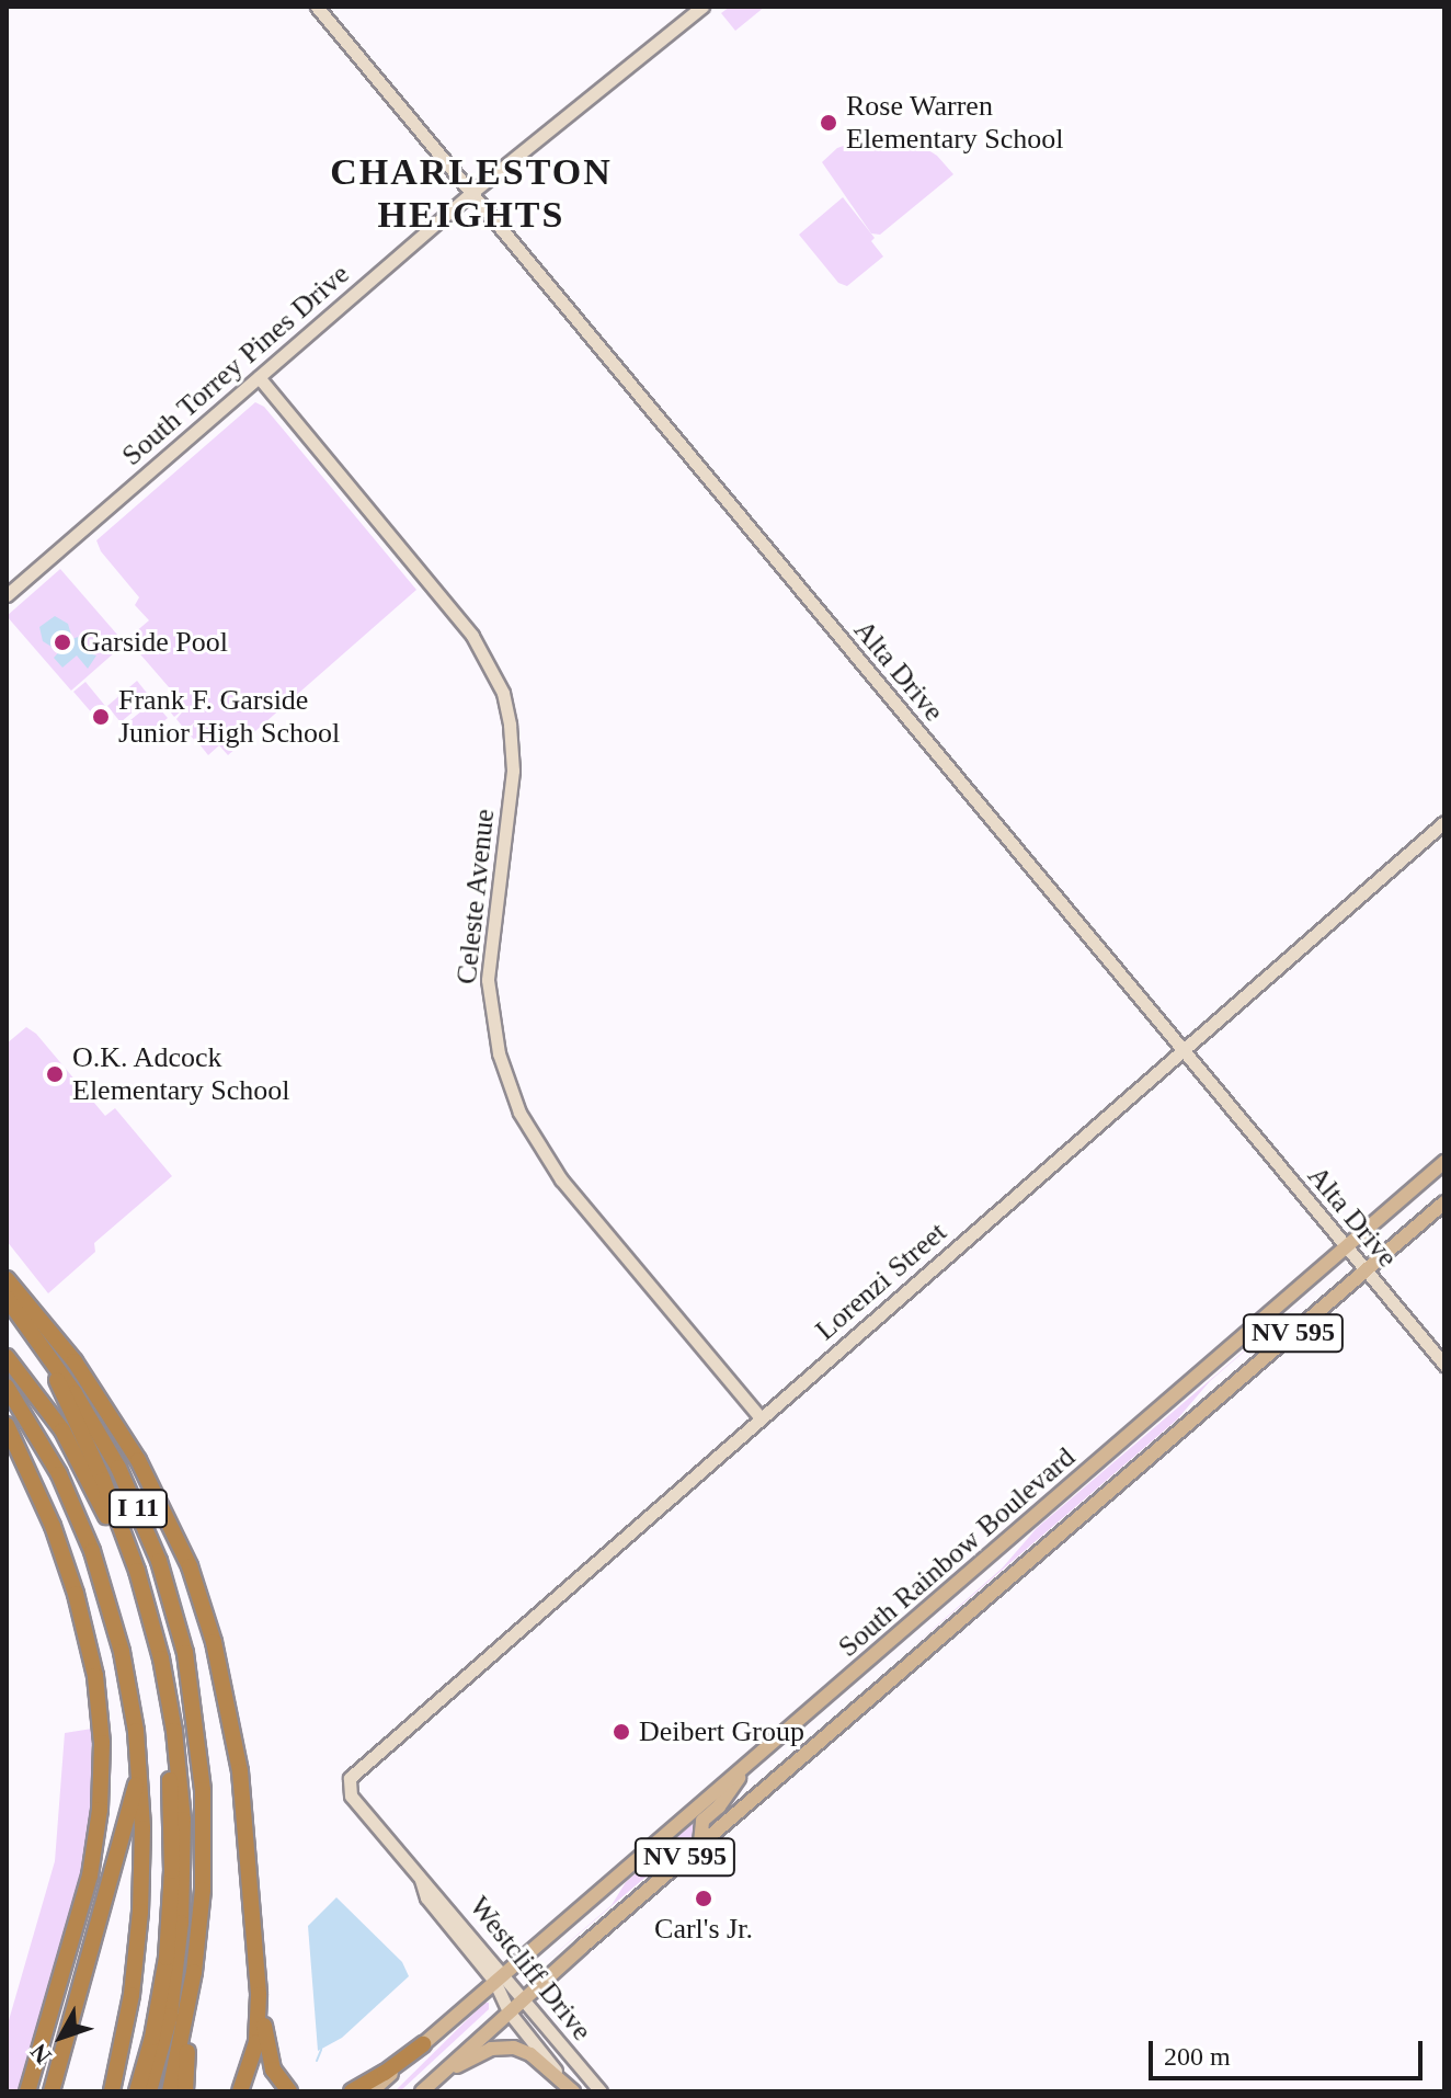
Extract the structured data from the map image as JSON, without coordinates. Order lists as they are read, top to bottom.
{
  "streets": {
    "highway": ["I 11"],
    "main road": [
      "South Torrey Pines Drive",
      "Alta Drive",
      "Celeste Avenue",
      "Lorenzi Street",
      "NV 595",
      "South Rainbow Boulevard",
      "Westcliff Drive"
    ]
  },
  "crossings": [
    ["South Torrey Pines Drive", "Alta Drive"],
    ["South Torrey Pines Drive", "Celeste Avenue"],
    ["Alta Drive", "Lorenzi Street"],
    ["Alta Drive", "South Rainbow Boulevard"],
    ["Celeste Avenue", "Lorenzi Street"],
    ["Lorenzi Street", "Westcliff Drive"],
    ["NV 595", "South Rainbow Boulevard"],
    ["NV 595", "Westcliff Drive"],
    ["South Rainbow Boulevard", "Westcliff Drive"]
  ],
  "districts": ["CHARLESTON HEIGHTS"],
  "places": [
    "Rose Warren Elementary School",
    "Garside Pool",
    "Frank F. Garside Junior High School",
    "O.K. Adcock Elementary School",
    "Deibert Group",
    "Carl's Jr."
  ],
  "scale_bar": "200 m",
  "north": "bottom left"
}
